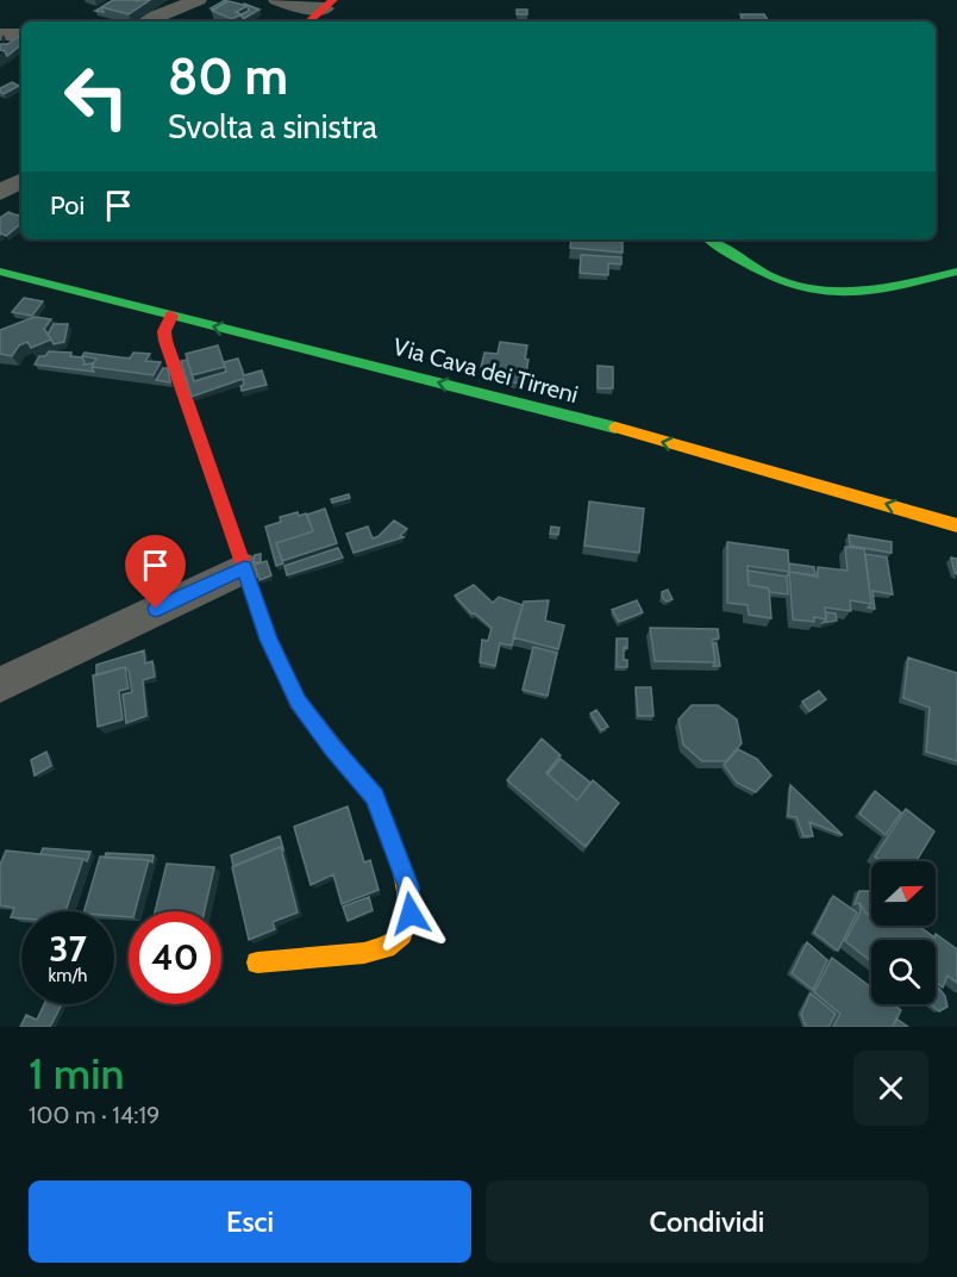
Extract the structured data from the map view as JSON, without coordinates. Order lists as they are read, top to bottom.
{
  "streets": {
    "street": ["Via Cava dei Tirreni"]
  },
  "one_way": ["Via Cava dei Tirreni"],
  "north": "right",
  "page": {
    "turn": ["80 m", "Svolta a sinistra"],
    "then": "Poi",
    "speed": "37 km/h",
    "limit": "40",
    "heading": ["1 min", "100 m · 14:19"],
    "buttons": ["Esci", "Condividi"]
  }
}
